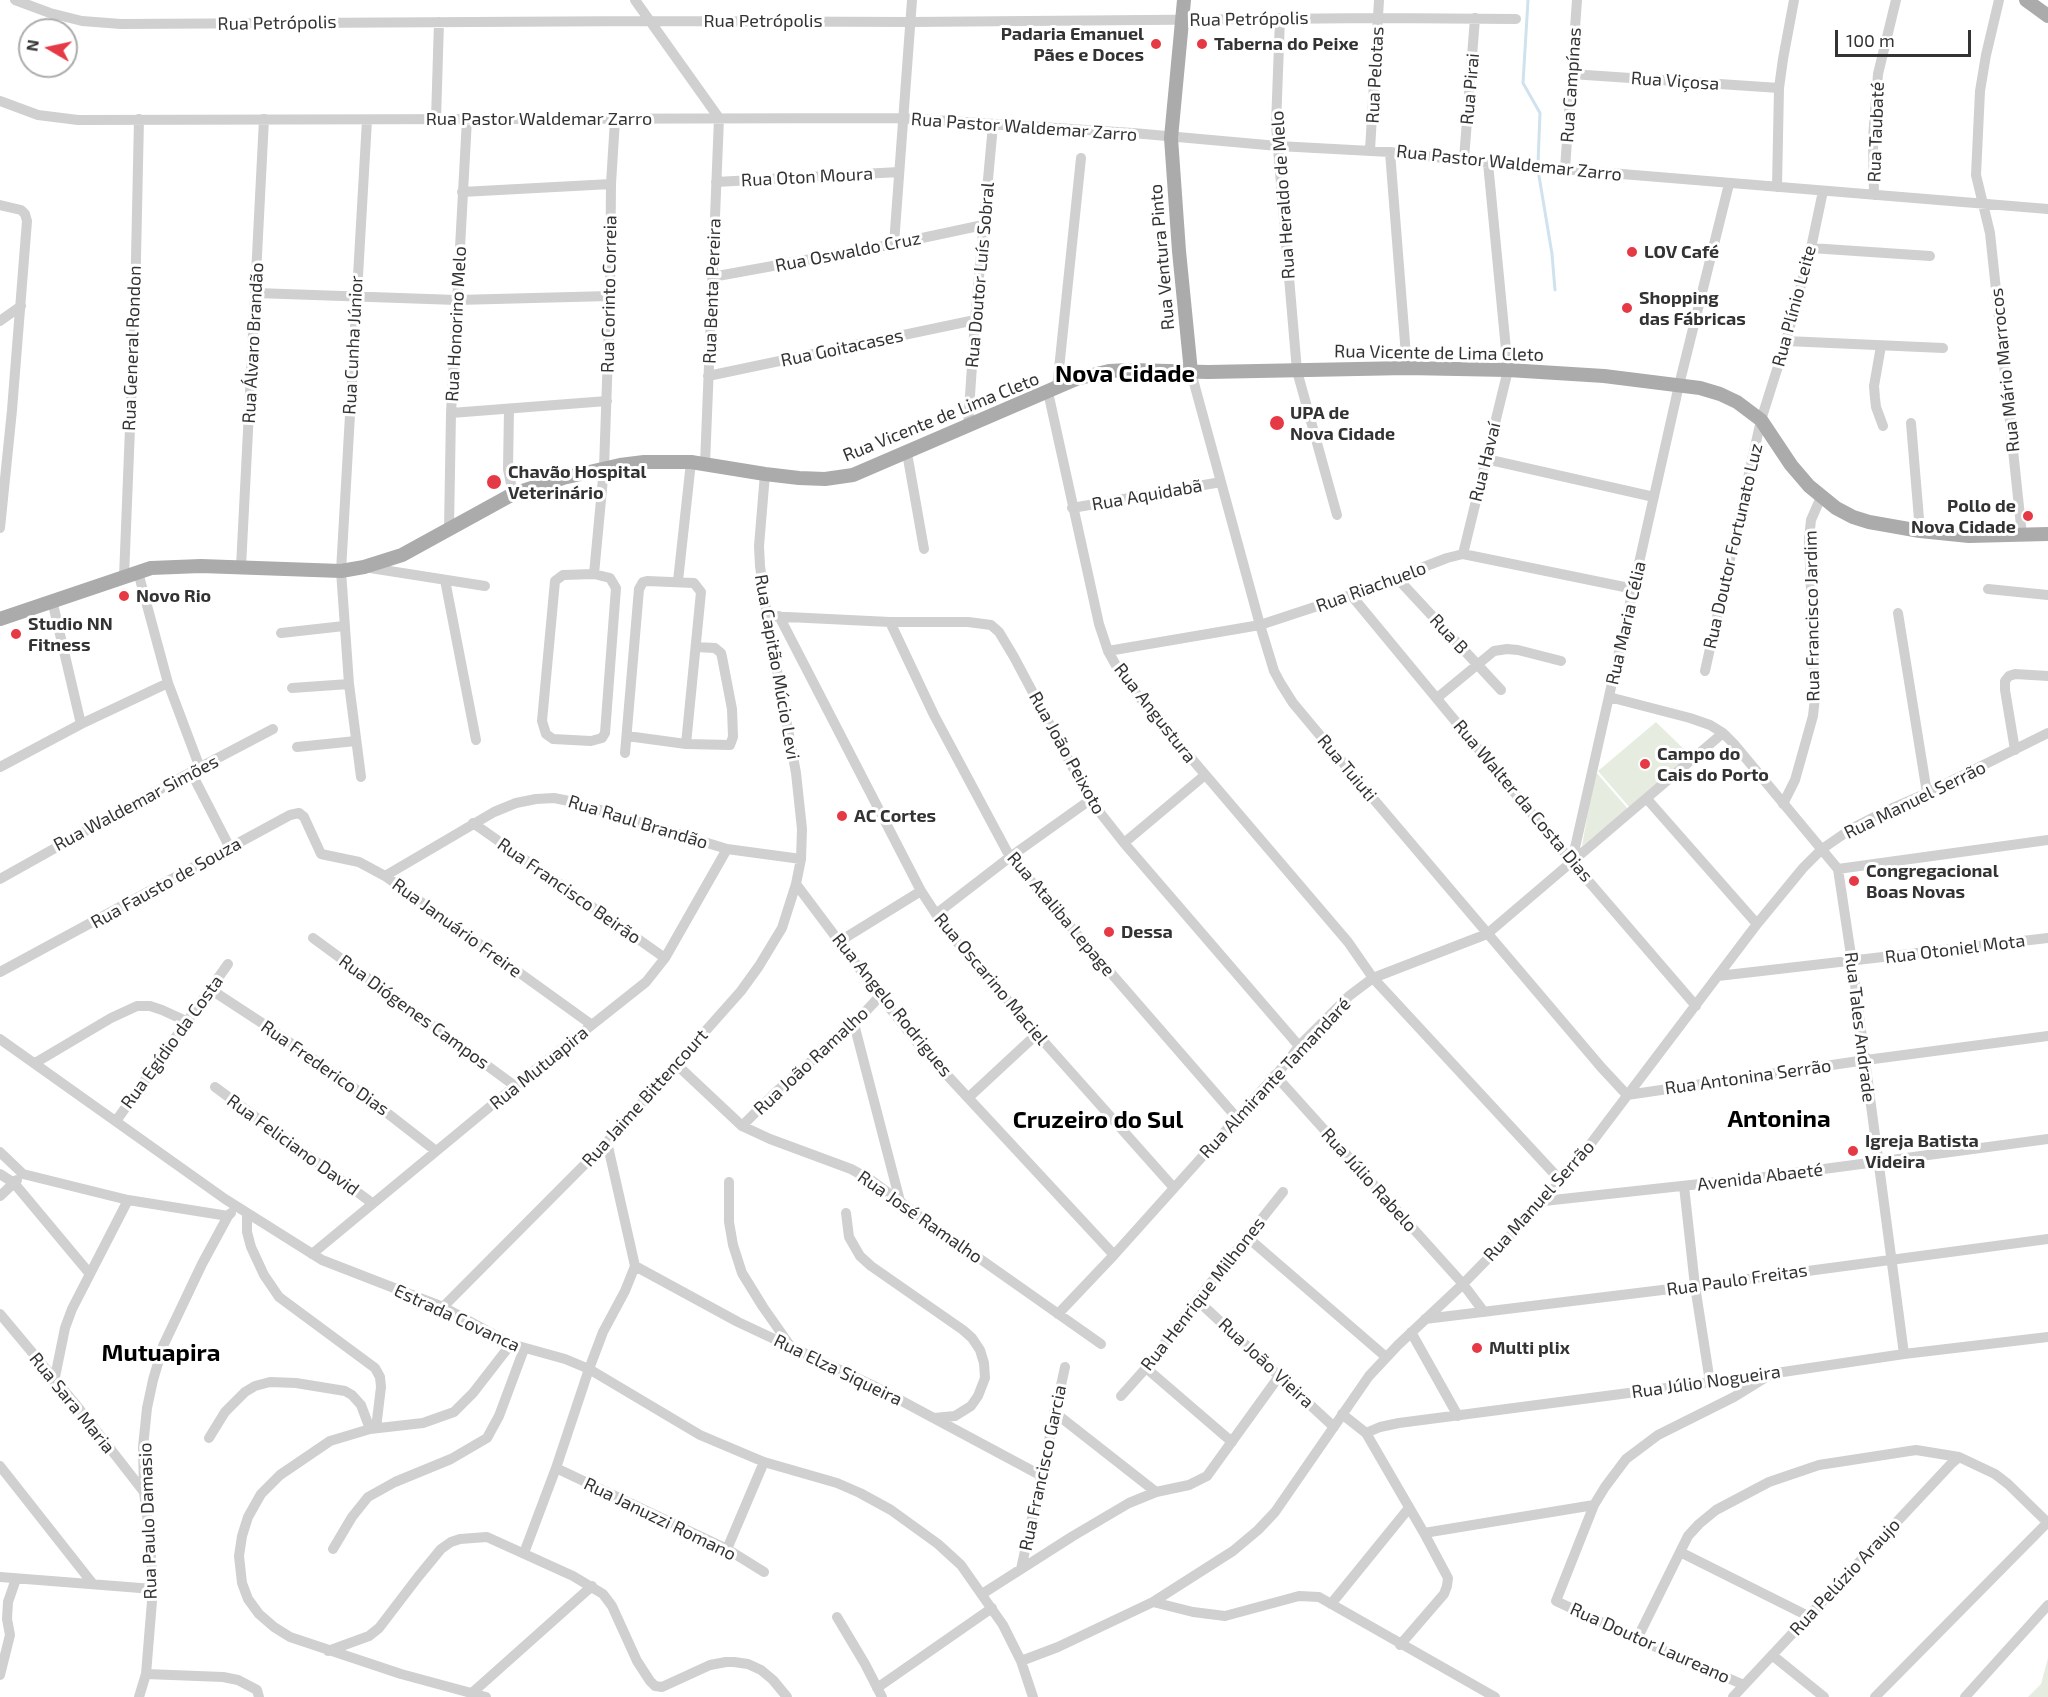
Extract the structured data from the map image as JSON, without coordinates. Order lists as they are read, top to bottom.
{
  "streets": {
    "main road": ["Rua Ventura Pinto", "Rua Vicente de Lima Cleto"],
    "street": [
      "Rua Petrópolis",
      "Rua Pelotas",
      "Rua Viçosa",
      "Rua Campínas",
      "Rua Pirai",
      "Rua Pastor Waldemar Zarro",
      "Rua Taubaté",
      "Rua Oton Moura",
      "Rua Heraldo de Melo",
      "Rua Oswaldo Cruz",
      "Rua Doutor Luís Sobral",
      "Rua Benta Pereira",
      "Rua Corinto Correia",
      "Rua Plínio Leite",
      "Rua Honorino Melo",
      "Rua Álvaro Brandão",
      "Rua Cunha Júnior",
      "Rua General Rondon",
      "Rua Goitacases",
      "Rua Mário Marrocos",
      "Rua Havaí",
      "Rua Aquidabã",
      "Rua Doutor Fortunato Luz",
      "Rua Riachuelo",
      "Rua Francisco Jardim",
      "Rua Maria Célia",
      "Rua B",
      "Rua Capitão Múcio Levi",
      "Rua Angustura",
      "Rua João Peixoto",
      "Rua Tuiuti",
      "Rua Manuel Serrão",
      "Rua Walter da Costa Dias",
      "Rua Waldemar Simões",
      "Rua Raul Brandão",
      "Rua Fausto de Souza",
      "Rua Francisco Beirão",
      "Rua Ataliba Lepage",
      "Rua Januário Freire",
      "Rua Otoniel Mota",
      "Rua Oscarino Maciel",
      "Rua Angelo Rodrigues",
      "Rua Diógenes Campos",
      "Rua Tales Andrade",
      "Rua Egídio da Costa",
      "Rua João Ramalho",
      "Rua Frederico Dias",
      "Rua Mutuapira",
      "Rua Antonina Serrão",
      "Rua Almirante Tamandaré",
      "Rua Jaime Bittencourt",
      "Rua Feliciano David",
      "Avenida Abaeté",
      "Rua Júlio Rabelo",
      "Rua José Ramalho",
      "Rua Paulo Freitas",
      "Rua Henrique Milhones",
      "Estrada Covanca",
      "Rua João Vieira",
      "Rua Elza Siqueira",
      "Rua Júlio Nogueira",
      "Rua Sara Maria",
      "Rua Francisco Garcia",
      "Rua Januzzi Romano",
      "Rua Paulo Damasio",
      "Rua Pelúzio Araujo",
      "Rua Doutor Laureano"
    ]
  },
  "crossings": [
    ["Rua Petrópolis", "Rua Pelotas"],
    ["Rua Petrópolis", "Rua Pirai"],
    ["Rua Petrópolis", "Rua Heraldo de Melo"],
    ["Rua Petrópolis", "Rua Ventura Pinto"],
    ["Rua Pelotas", "Rua Pastor Waldemar Zarro"],
    ["Rua Viçosa", "Rua Campínas"],
    ["Rua Campínas", "Rua Pastor Waldemar Zarro"],
    ["Rua Pirai", "Rua Pastor Waldemar Zarro"],
    ["Rua Pastor Waldemar Zarro", "Rua Taubaté"],
    ["Rua Pastor Waldemar Zarro", "Rua Heraldo de Melo"],
    ["Rua Pastor Waldemar Zarro", "Rua Ventura Pinto"],
    ["Rua Pastor Waldemar Zarro", "Rua Doutor Luís Sobral"],
    ["Rua Pastor Waldemar Zarro", "Rua Benta Pereira"],
    ["Rua Pastor Waldemar Zarro", "Rua Corinto Correia"],
    ["Rua Pastor Waldemar Zarro", "Rua Plínio Leite"],
    ["Rua Pastor Waldemar Zarro", "Rua Honorino Melo"],
    ["Rua Pastor Waldemar Zarro", "Rua Álvaro Brandão"],
    ["Rua Pastor Waldemar Zarro", "Rua Cunha Júnior"],
    ["Rua Pastor Waldemar Zarro", "Rua General Rondon"],
    ["Rua Pastor Waldemar Zarro", "Rua Mário Marrocos"],
    ["Rua Pastor Waldemar Zarro", "Rua Havaí"],
    ["Rua Pastor Waldemar Zarro", "Rua Maria Célia"],
    ["Rua Oton Moura", "Rua Benta Pereira"],
    ["Rua Heraldo de Melo", "Rua Vicente de Lima Cleto"],
    ["Rua Oswaldo Cruz", "Rua Doutor Luís Sobral"],
    ["Rua Oswaldo Cruz", "Rua Benta Pereira"],
    ["Rua Ventura Pinto", "Rua Vicente de Lima Cleto"],
    ["Rua Ventura Pinto", "Rua Tuiuti"],
    ["Rua Doutor Luís Sobral", "Rua Goitacases"],
    ["Rua Doutor Luís Sobral", "Rua Vicente de Lima Cleto"],
    ["Rua Benta Pereira", "Rua Goitacases"],
    ["Rua Benta Pereira", "Rua Vicente de Lima Cleto"],
    ["Rua Corinto Correia", "Rua Vicente de Lima Cleto"],
    ["Rua Plínio Leite", "Rua Vicente de Lima Cleto"],
    ["Rua Plínio Leite", "Rua Doutor Fortunato Luz"],
    ["Rua Honorino Melo", "Rua Vicente de Lima Cleto"],
    ["Rua Álvaro Brandão", "Rua Vicente de Lima Cleto"],
    ["Rua Cunha Júnior", "Rua Vicente de Lima Cleto"],
    ["Rua General Rondon", "Rua Vicente de Lima Cleto"],
    ["Rua Vicente de Lima Cleto", "Rua Mário Marrocos"],
    ["Rua Vicente de Lima Cleto", "Rua Havaí"],
    ["Rua Vicente de Lima Cleto", "Rua Doutor Fortunato Luz"],
    ["Rua Vicente de Lima Cleto", "Rua Francisco Jardim"],
    ["Rua Vicente de Lima Cleto", "Rua Maria Célia"],
    ["Rua Vicente de Lima Cleto", "Rua Capitão Múcio Levi"],
    ["Rua Vicente de Lima Cleto", "Rua Angustura"],
    ["Rua Vicente de Lima Cleto", "Rua Tuiuti"],
    ["Rua Havaí", "Rua Riachuelo"],
    ["Rua Aquidabã", "Rua Angustura"],
    ["Rua Aquidabã", "Rua Tuiuti"],
    ["Rua Riachuelo", "Rua Maria Célia"],
    ["Rua Riachuelo", "Rua B"],
    ["Rua Riachuelo", "Rua Angustura"],
    ["Rua Riachuelo", "Rua Tuiuti"],
    ["Rua Riachuelo", "Rua Walter da Costa Dias"],
    ["Rua Maria Célia", "Rua Walter da Costa Dias"],
    ["Rua Maria Célia", "Rua Almirante Tamandaré"],
    ["Rua Capitão Múcio Levi", "Rua João Peixoto"],
    ["Rua Capitão Múcio Levi", "Rua Raul Brandão"],
    ["Rua Capitão Múcio Levi", "Rua Jaime Bittencourt"],
    ["Rua Angustura", "Rua Manuel Serrão"],
    ["Rua Angustura", "Rua Almirante Tamandaré"],
    ["Rua João Peixoto", "Rua Ataliba Lepage"],
    ["Rua João Peixoto", "Rua Oscarino Maciel"],
    ["Rua João Peixoto", "Rua Almirante Tamandaré"],
    ["Rua Tuiuti", "Rua Manuel Serrão"],
    ["Rua Tuiuti", "Rua Antonina Serrão"],
    ["Rua Tuiuti", "Rua Almirante Tamandaré"],
    ["Rua Manuel Serrão", "Rua Walter da Costa Dias"],
    ["Rua Manuel Serrão", "Rua Otoniel Mota"],
    ["Rua Manuel Serrão", "Rua Antonina Serrão"],
    ["Rua Manuel Serrão", "Avenida Abaeté"],
    ["Rua Manuel Serrão", "Rua Júlio Rabelo"],
    ["Rua Manuel Serrão", "Rua Paulo Freitas"],
    ["Rua Manuel Serrão", "Estrada Covanca"],
    ["Rua Manuel Serrão", "Rua João Vieira"],
    ["Rua Walter da Costa Dias", "Rua Almirante Tamandaré"],
    ["Rua Raul Brandão", "Rua Francisco Beirão"],
    ["Rua Raul Brandão", "Rua Januário Freire"],
    ["Rua Raul Brandão", "Rua Mutuapira"],
    ["Rua Raul Brandão", "Rua Jaime Bittencourt"],
    ["Rua Fausto de Souza", "Rua Januário Freire"],
    ["Rua Francisco Beirão", "Rua Mutuapira"],
    ["Rua Ataliba Lepage", "Rua Almirante Tamandaré"],
    ["Rua Januário Freire", "Rua Mutuapira"],
    ["Rua Otoniel Mota", "Rua Tales Andrade"],
    ["Rua Oscarino Maciel", "Rua Almirante Tamandaré"],
    ["Rua Angelo Rodrigues", "Rua João Ramalho"],
    ["Rua Angelo Rodrigues", "Rua Almirante Tamandaré"],
    ["Rua Angelo Rodrigues", "Rua Jaime Bittencourt"],
    ["Rua Diógenes Campos", "Rua Mutuapira"],
    ["Rua Tales Andrade", "Rua Antonina Serrão"],
    ["Rua Tales Andrade", "Avenida Abaeté"],
    ["Rua Tales Andrade", "Rua Paulo Freitas"],
    ["Rua Tales Andrade", "Rua Júlio Nogueira"],
    ["Rua Egídio da Costa", "Rua Frederico Dias"],
    ["Rua Egídio da Costa", "Estrada Covanca"],
    ["Rua João Ramalho", "Rua José Ramalho"],
    ["Rua Frederico Dias", "Rua Mutuapira"],
    ["Rua Mutuapira", "Rua Feliciano David"],
    ["Rua Mutuapira", "Estrada Covanca"],
    ["Rua Almirante Tamandaré", "Rua Júlio Rabelo"],
    ["Rua Almirante Tamandaré", "Rua José Ramalho"],
    ["Rua Jaime Bittencourt", "Rua José Ramalho"],
    ["Rua Jaime Bittencourt", "Estrada Covanca"],
    ["Rua Júlio Rabelo", "Rua Paulo Freitas"],
    ["Rua Henrique Milhones", "Rua João Vieira"],
    ["Estrada Covanca", "Rua Paulo Damasio"],
    ["Rua Elza Siqueira", "Rua Francisco Garcia"],
    ["Rua Sara Maria", "Rua Paulo Damasio"],
    ["Rua Pelúzio Araujo", "Rua Doutor Laureano"]
  ],
  "districts": [
    "Nova Cidade",
    "Antonina",
    "Cruzeiro do Sul",
    "Mutuapira"
  ],
  "places": [
    "Padaria Emanuel Pães e Doces",
    "Taberna do Peixe",
    "LOV Café",
    "Shopping das Fábricas",
    "UPA de Nova Cidade",
    "Chavão Hospital Veterinário",
    "Pollo de Nova Cidade",
    "Novo Rio",
    "Studio NN Fitness",
    "Campo do Cais do Porto",
    "AC Cortes",
    "Congregacional Boas Novas",
    "Dessa",
    "Igreja Batista Videira",
    "Multi plix"
  ],
  "scale_bar": "100 m",
  "north": "left"
}
